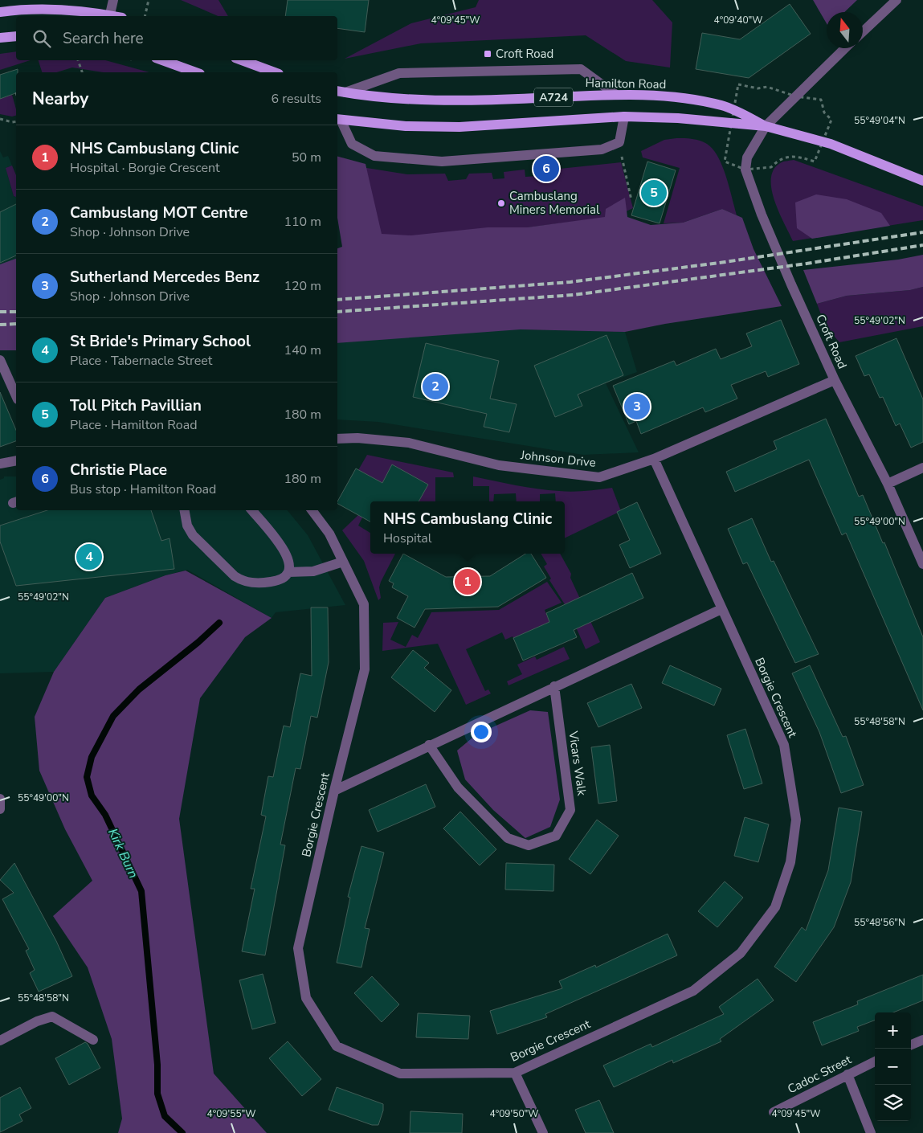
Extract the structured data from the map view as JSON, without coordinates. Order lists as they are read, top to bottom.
{
  "streets": {
    "main road": ["Hamilton Road", "A724"],
    "street": [
      "Croft Road",
      "Johnson Drive",
      "Borgie Crescent",
      "Vicars Walk",
      "Cadoc Street"
    ]
  },
  "crossings": [
    ["Hamilton Road", "Croft Road"],
    ["Croft Road", "Johnson Drive"],
    ["Johnson Drive", "Borgie Crescent"]
  ],
  "water": ["Kirk Burn"],
  "places": {
    "transit": ["Croft Road"],
    "other": ["Cambuslang Miners Memorial"]
  },
  "north": "top",
  "page": {
    "search": "Search here",
    "heading": ["Nearby", "6 results"],
    "list": [
      {
        "mark": "1",
        "name": "NHS Cambuslang Clinic",
        "note": "Hospital · Borgie Crescent",
        "value": "50 m"
      },
      {
        "mark": "2",
        "name": "Cambuslang MOT Centre",
        "note": "Shop · Johnson Drive",
        "value": "110 m"
      },
      {
        "mark": "3",
        "name": "Sutherland Mercedes Benz",
        "note": "Shop · Johnson Drive",
        "value": "120 m"
      },
      {
        "mark": "4",
        "name": "St Bride's Primary School",
        "note": "Place · Tabernacle Street",
        "value": "140 m"
      },
      {
        "mark": "5",
        "name": "Toll Pitch Pavillian",
        "note": "Place · Hamilton Road",
        "value": "180 m"
      },
      {
        "mark": "6",
        "name": "Christie Place",
        "note": "Bus stop · Hamilton Road",
        "value": "180 m"
      }
    ],
    "pins": [
      "6",
      "5",
      "2",
      "3",
      "4",
      "1"
    ],
    "popup": ["NHS Cambuslang Clinic", "Hospital"],
    "map_buttons": ["+", "−"]
  },
  "coordinates": [
    "4°09'45\"W",
    "4°09'40\"W",
    "55°49'04\"N",
    "55°49'02\"N",
    "55°49'00\"N",
    "55°48'58\"N",
    "55°48'56\"N",
    "4°09'55\"W",
    "4°09'50\"W"
  ]
}
